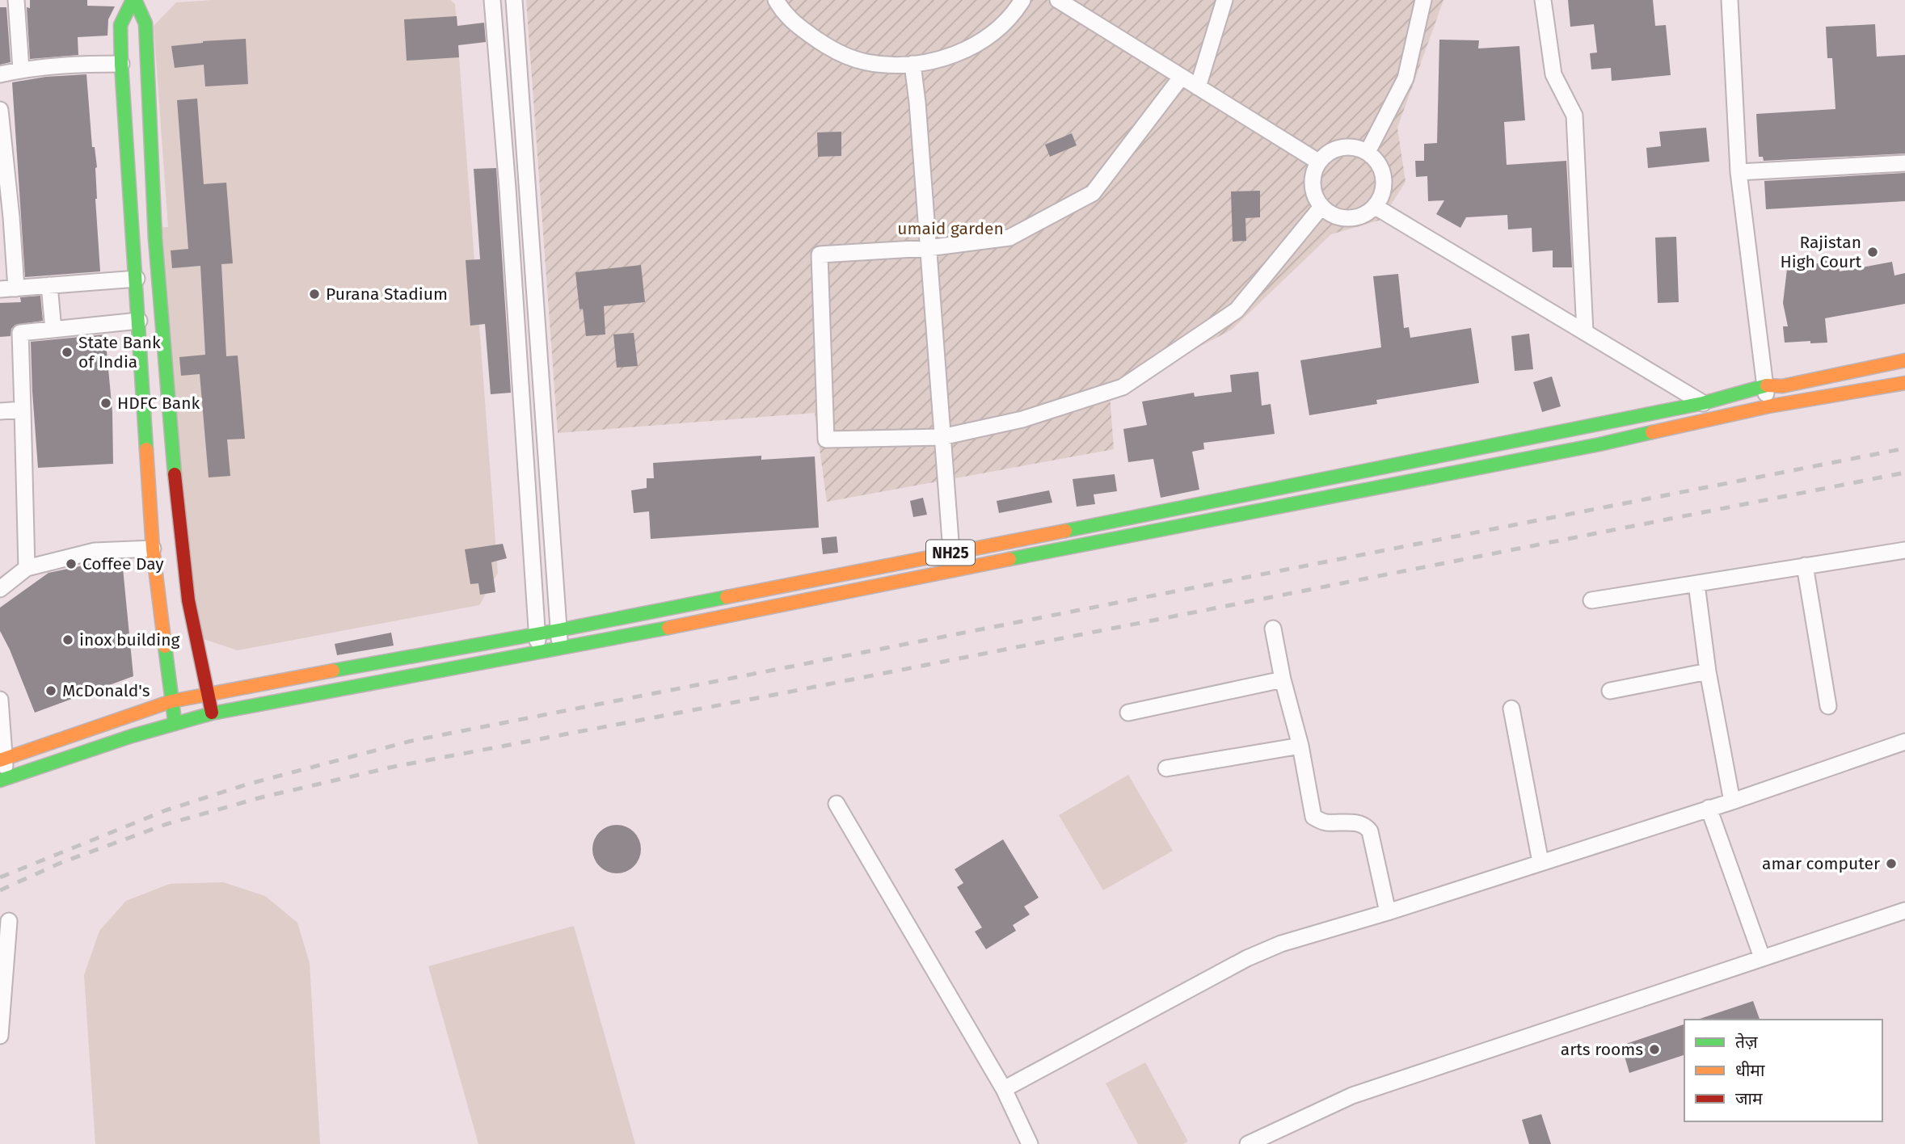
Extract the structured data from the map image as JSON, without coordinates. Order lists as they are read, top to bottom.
{
  "streets": {
    "main road": ["NH25"]
  },
  "parks": ["umaid garden"],
  "places": [
    "Rajistan High Court",
    "Purana Stadium",
    "State Bank of India",
    "HDFC Bank",
    "Coffee Day",
    "inox building",
    "McDonald's",
    "amar computer",
    "arts rooms"
  ],
  "legend": ["तेज़", "धीमा", "जाम"]
}
